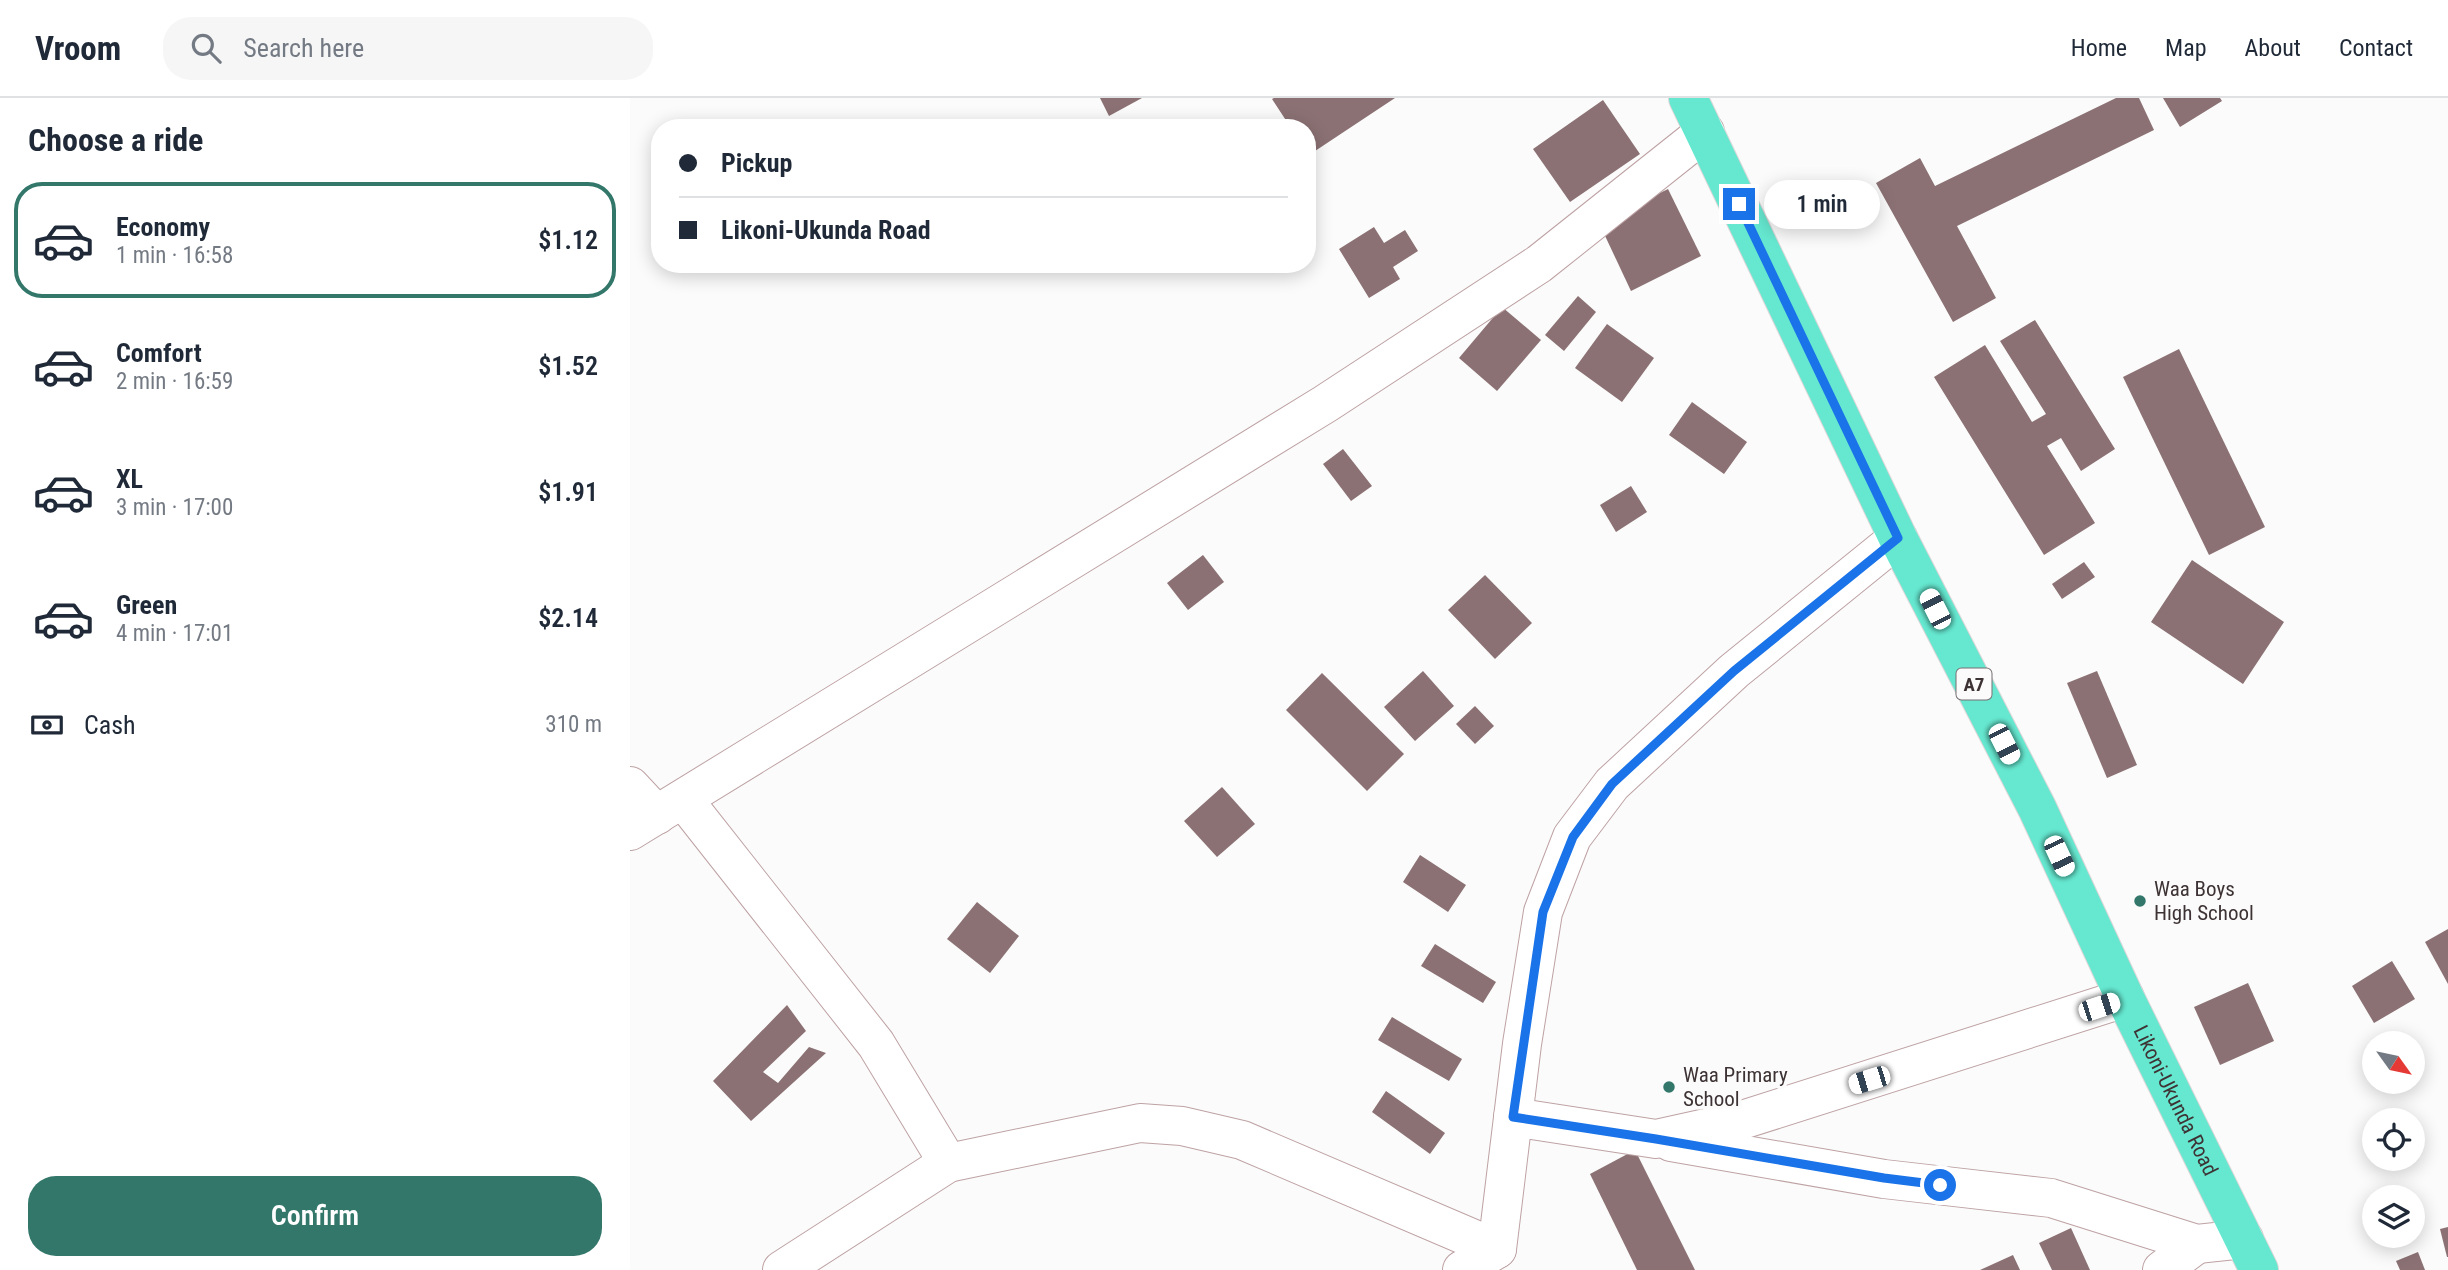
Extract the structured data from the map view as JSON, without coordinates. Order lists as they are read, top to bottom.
{
  "streets": {
    "highway": ["A7", "Likoni-Ukunda Road"]
  },
  "places": ["Waa Boys High School", "Waa Primary School"],
  "north": "bottom right",
  "page": {
    "header": "Vroom",
    "search": "Search here",
    "nav": [
      "Home",
      "Map",
      "About",
      "Contact"
    ],
    "heading": "Choose a ride",
    "banner": ["Pickup", "Likoni-Ukunda Road"],
    "bubble": "1 min",
    "list": [
      {
        "name": "Economy",
        "note": "1 min · 16:58",
        "value": "$1.12"
      },
      {
        "name": "Comfort",
        "note": "2 min · 16:59",
        "value": "$1.52"
      },
      {
        "name": "XL",
        "note": "3 min · 17:00",
        "value": "$1.91"
      },
      {
        "name": "Green",
        "note": "4 min · 17:01",
        "value": "$2.14"
      }
    ],
    "pay": ["Cash", "310 m"],
    "buttons": "Confirm"
  }
}
